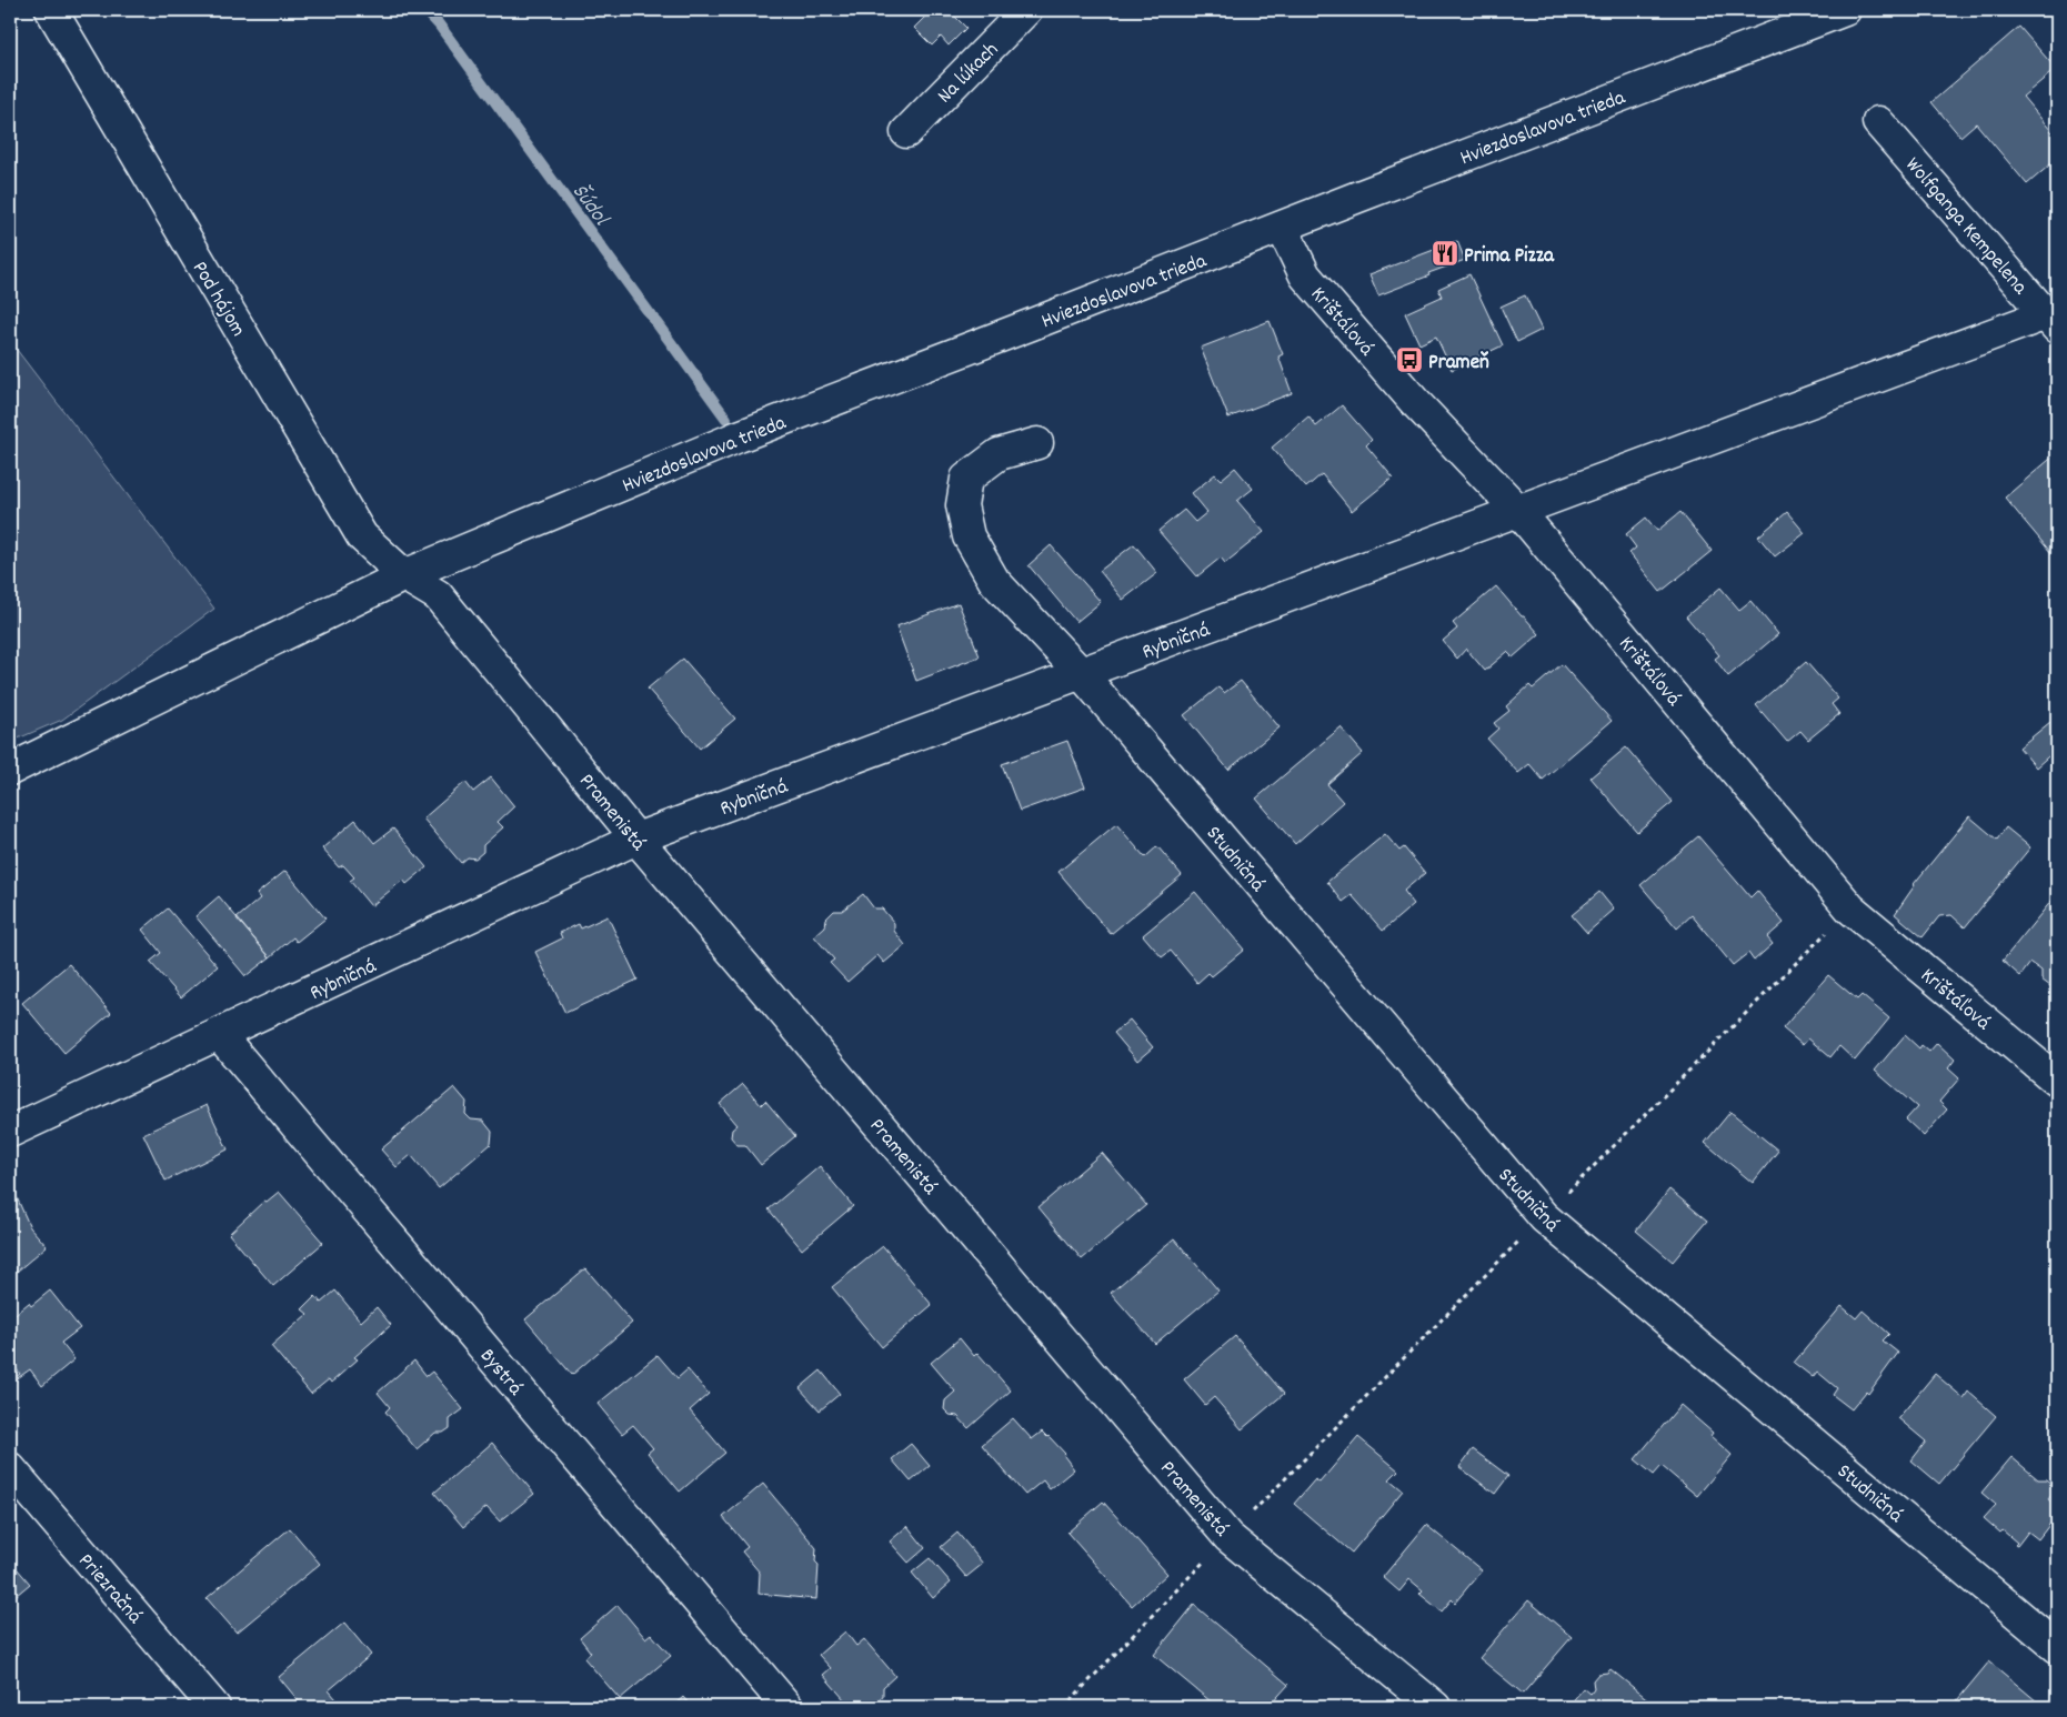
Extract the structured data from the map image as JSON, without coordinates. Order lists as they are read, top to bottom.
{
  "streets": {
    "street": [
      "Na lúkach",
      "Hviezdoslavova trieda",
      "Wolfganga Kempelena",
      "Pod hájom",
      "Krištáľová",
      "Rybničná",
      "Pramenistá",
      "Studničná",
      "Bystrá",
      "Priezračná"
    ]
  },
  "crossings": [
    ["Hviezdoslavova trieda", "Pod hájom"],
    ["Hviezdoslavova trieda", "Krištáľová"],
    ["Hviezdoslavova trieda", "Pramenistá"],
    ["Wolfganga Kempelena", "Rybničná"],
    ["Pod hájom", "Pramenistá"],
    ["Krištáľová", "Rybničná"],
    ["Rybničná", "Pramenistá"],
    ["Rybničná", "Studničná"],
    ["Rybničná", "Bystrá"]
  ],
  "water": ["Šúdol"],
  "places": {
    "restaurant": ["Prima Pizza"],
    "bus stop": ["Prameň"]
  }
}
